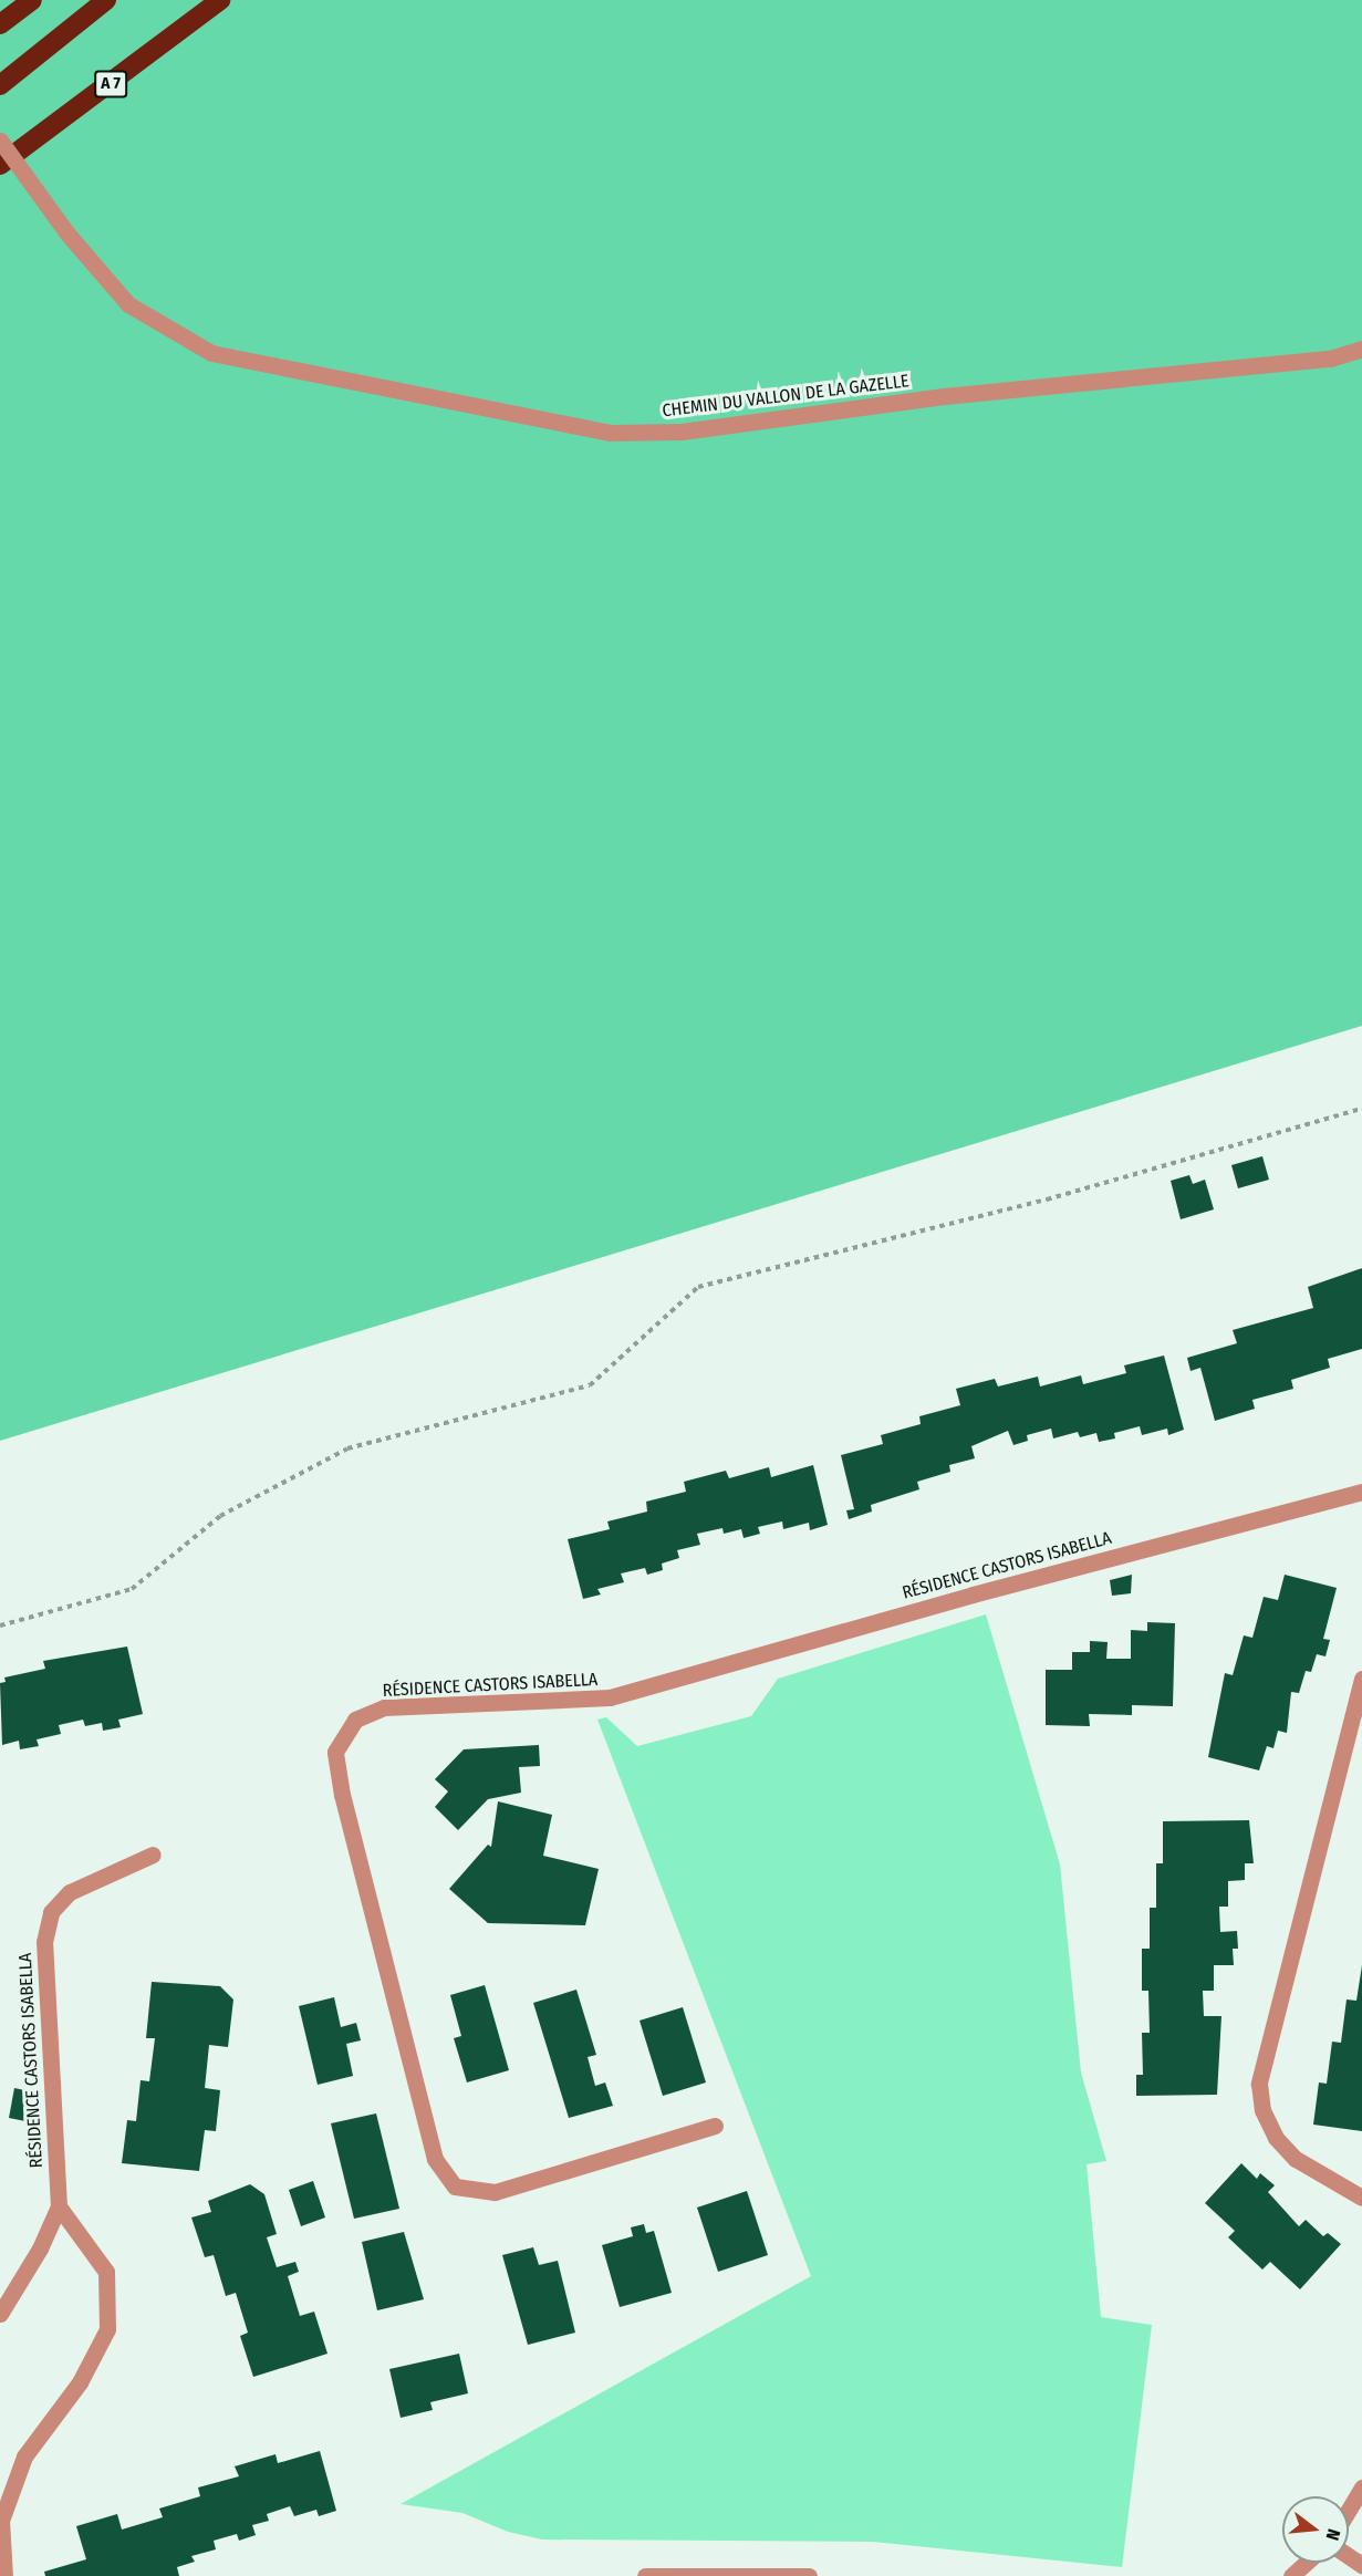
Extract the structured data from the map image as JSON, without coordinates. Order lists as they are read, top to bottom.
{
  "streets": {
    "highway": ["A 7"],
    "street": ["CHEMIN DU VALLON DE LA GAZELLE", "RÉSIDENCE CASTORS ISABELLA"]
  },
  "north": "right"
}
